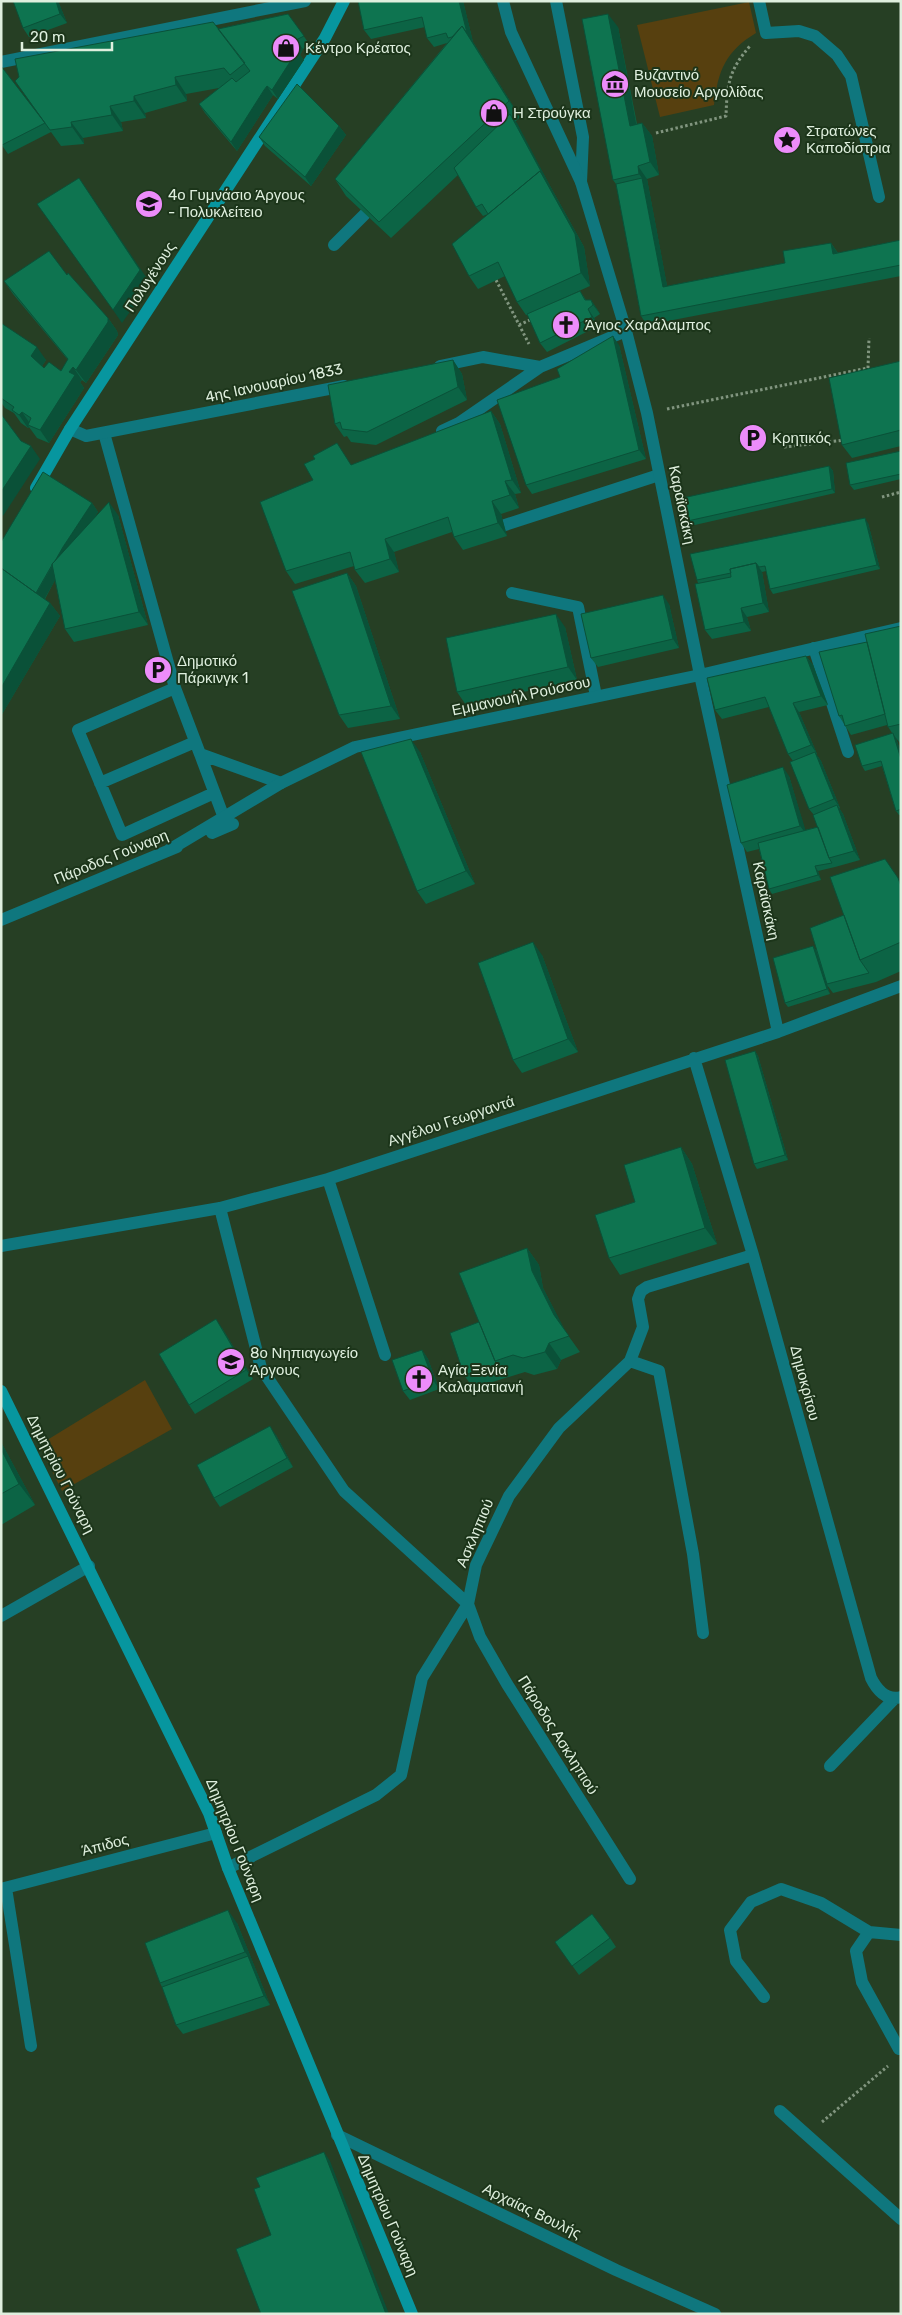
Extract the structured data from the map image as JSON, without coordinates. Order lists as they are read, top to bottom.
{
  "streets": {
    "main road": ["Πολυγένους", "Δημητρίου Γούναρη"],
    "street": [
      "4ης Ιανουαρίου 1833",
      "Καραϊσκάκη",
      "Εμμανουήλ Ρούσσου",
      "Πάροδος Γούναρη",
      "Αγγέλου Γεωργαντά",
      "Δημοκρίτου",
      "Ασκληπιού",
      "Πάροδος Ασκληπιού",
      "Άπιδος",
      "Αρχαίας Βουλής"
    ]
  },
  "crossings": [
    ["Πολυγένους", "4ης Ιανουαρίου 1833"],
    ["Καραϊσκάκη", "Εμμανουήλ Ρούσσου"],
    ["Καραϊσκάκη", "Αγγέλου Γεωργαντά"],
    ["Εμμανουήλ Ρούσσου", "Πάροδος Γούναρη"],
    ["Αγγέλου Γεωργαντά", "Δημοκρίτου"],
    ["Δημοκρίτου", "Ασκληπιού"],
    ["Δημητρίου Γούναρη", "Ασκληπιού"],
    ["Δημητρίου Γούναρη", "Άπιδος"],
    ["Δημητρίου Γούναρη", "Αρχαίας Βουλής"],
    ["Ασκληπιού", "Πάροδος Ασκληπιού"]
  ],
  "places": {
    "shop": ["Κέντρο Κρέατος", "Η Στρούγκα"],
    "museum": ["Βυζαντινό Μουσείο Αργολίδας"],
    "place": ["Στρατώνες Καποδίστρια"],
    "school or university": ["4ο Γυμνάσιο Άργους - Πολυκλείτειο", "8ο Νηπιαγωγείο Άργους"],
    "church": ["Άγιος Χαράλαμπος", "Αγία Ξενία Καλαματιανή"],
    "parking": ["Κρητικός", "Δημοτικό Πάρκινγκ 1"]
  },
  "scale_bar": "20 m"
}
